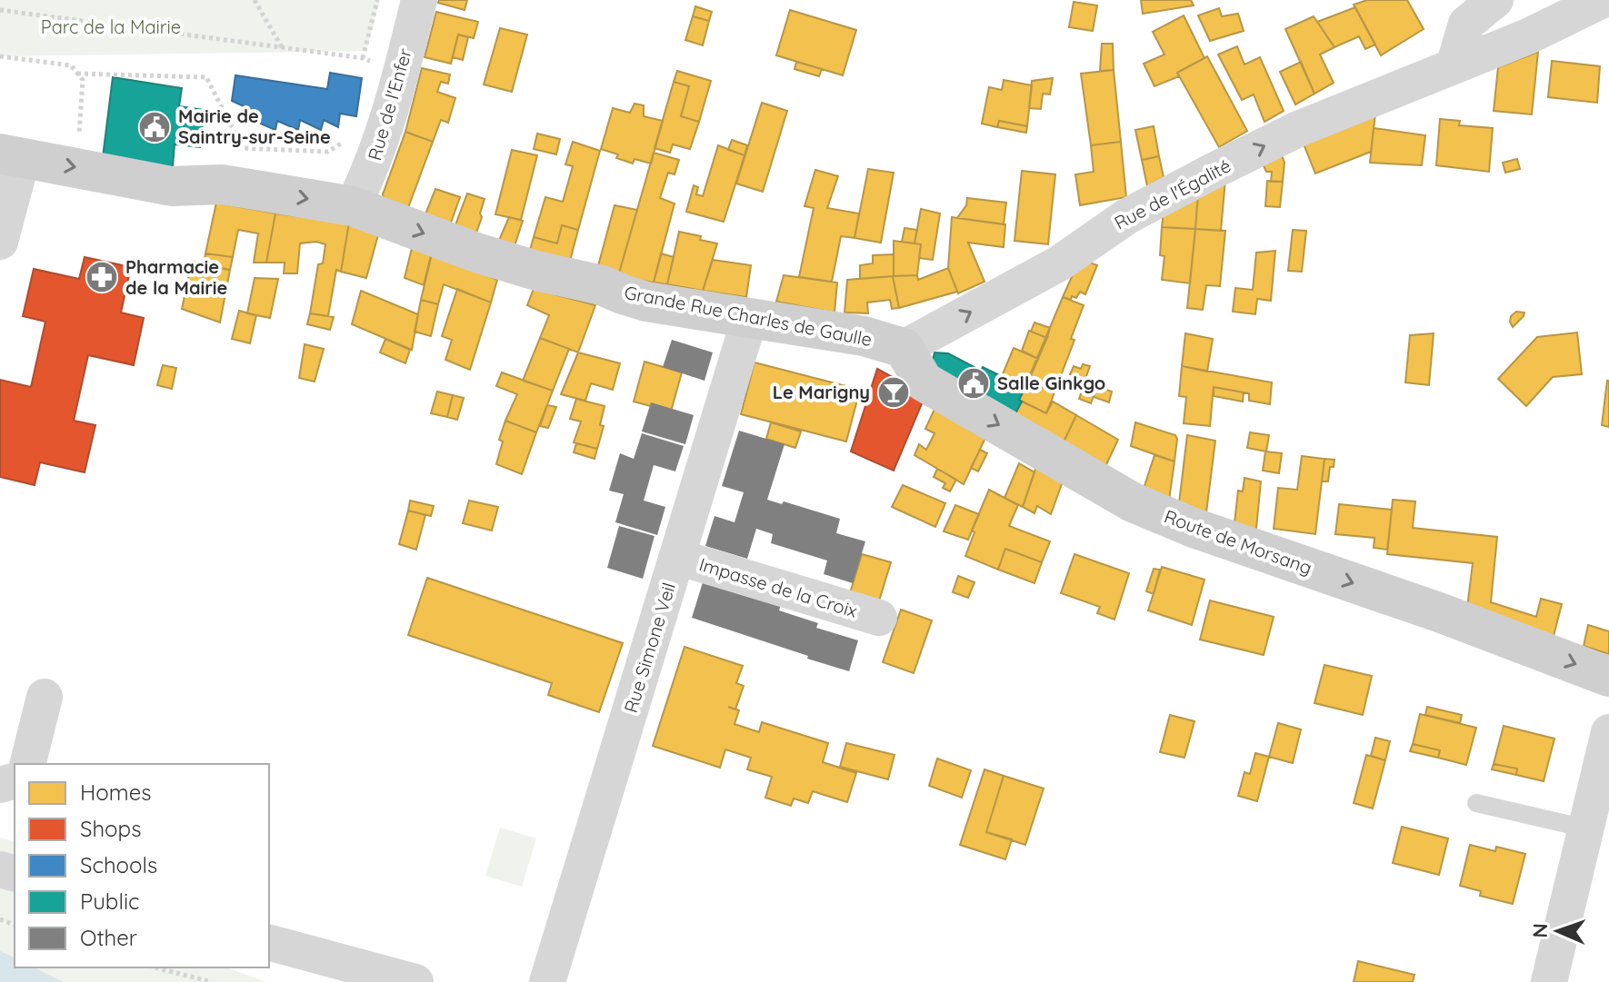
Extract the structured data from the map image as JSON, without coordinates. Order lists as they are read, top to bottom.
{
  "streets": {
    "street": [
      "Rue de l'Enfer",
      "Rue de l'Égalité",
      "Grande Rue Charles de Gaulle",
      "Route de Morsang",
      "Impasse de la Croix",
      "Rue Simone Veil"
    ]
  },
  "crossings": [
    ["Rue de l'Enfer", "Grande Rue Charles de Gaulle"],
    ["Rue de l'Égalité", "Grande Rue Charles de Gaulle"],
    ["Rue de l'Égalité", "Route de Morsang"],
    ["Grande Rue Charles de Gaulle", "Route de Morsang"],
    ["Grande Rue Charles de Gaulle", "Rue Simone Veil"],
    ["Impasse de la Croix", "Rue Simone Veil"]
  ],
  "one_way": ["Rue de l'Égalité", "Grande Rue Charles de Gaulle", "Route de Morsang"],
  "parks": ["Parc de la Mairie"],
  "places": {
    "public building": ["Mairie de Saintry-sur-Seine", "Salle Ginkgo"],
    "pharmacy": ["Pharmacie de la Mairie"],
    "bar": ["Le Marigny"]
  },
  "legend": [
    "Homes",
    "Shops",
    "Schools",
    "Public",
    "Other"
  ],
  "north": "left"
}
